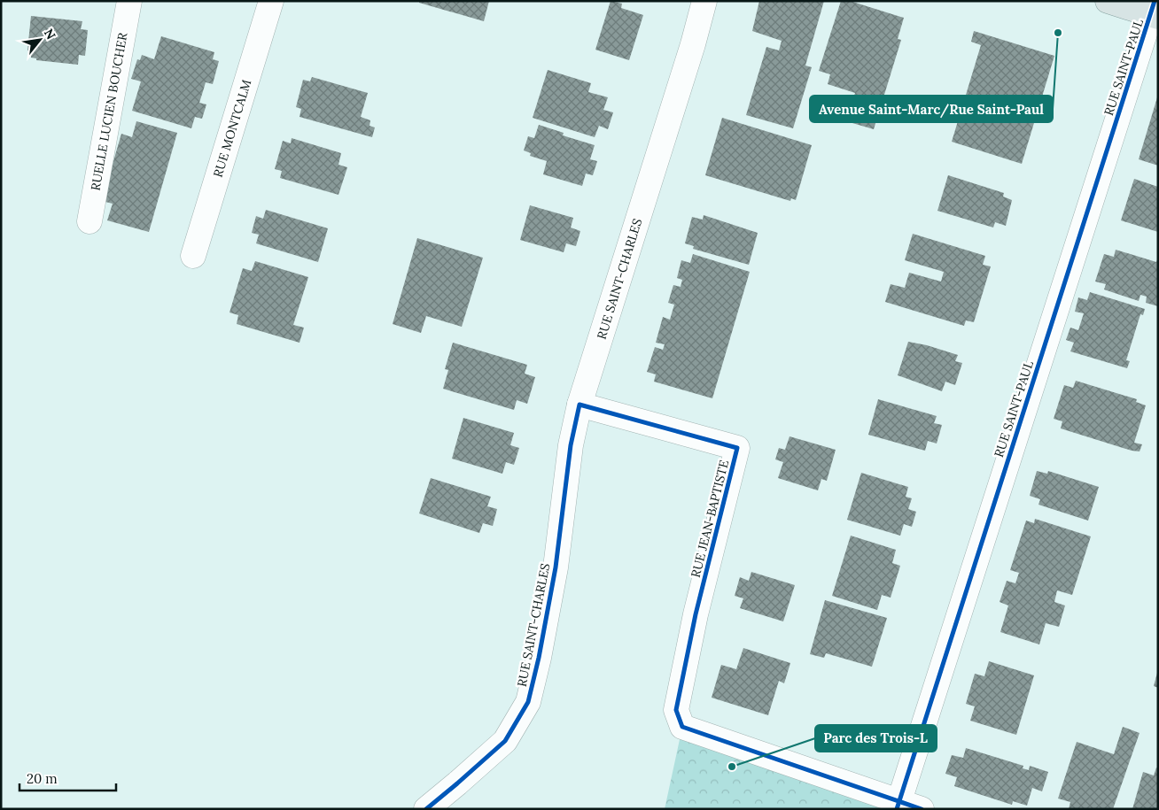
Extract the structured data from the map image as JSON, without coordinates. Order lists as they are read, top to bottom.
{
  "streets": {
    "street": [
      "RUE SAINT-PAUL",
      "RUELLE LUCIEN BOUCHER",
      "RUE MONTCALM",
      "RUE SAINT-CHARLES",
      "RUE JEAN-BAPTISTE"
    ]
  },
  "crossings": [
    ["RUE SAINT-PAUL", "RUE JEAN-BAPTISTE"],
    ["RUE SAINT-CHARLES", "RUE JEAN-BAPTISTE"]
  ],
  "places": ["Avenue Saint-Marc/Rue Saint-Paul", "Parc des Trois-L"],
  "scale_bar": "20 m",
  "north": "top right"
}
